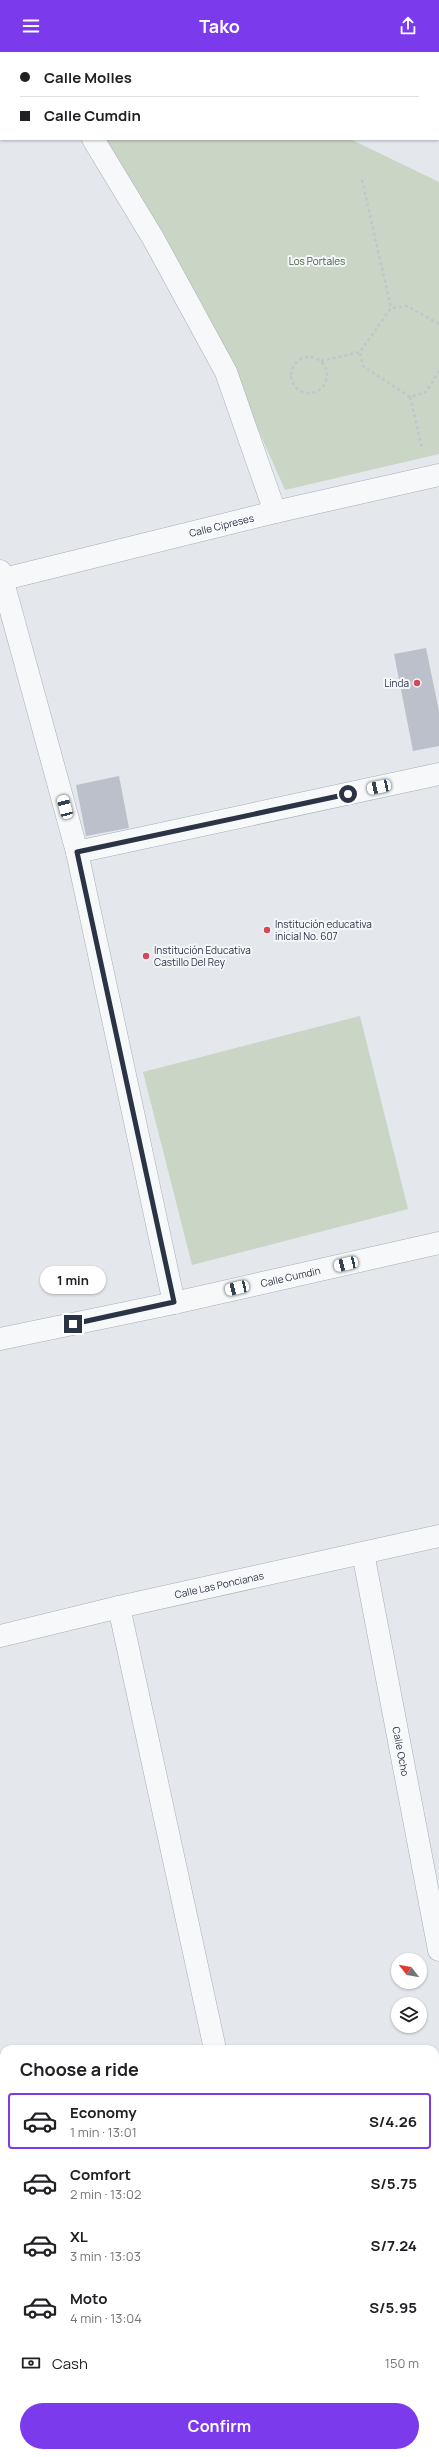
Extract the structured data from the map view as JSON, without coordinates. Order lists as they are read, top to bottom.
{
  "streets": {
    "street": [
      "Calle Cipreses",
      "Calle Cumdin",
      "Calle Las Poncianas",
      "Calle Ocho"
    ]
  },
  "crossings": [
    ["Calle Las Poncianas", "Calle Ocho"]
  ],
  "parks": ["Los Portales"],
  "places": ["Linda", "Institución educativa inicial No. 607", "Institución Educativa Castillo Del Rey"],
  "north": "top left",
  "page": {
    "header": "Tako",
    "banner": ["Calle Molles", "Calle Cumdin"],
    "bubble": "1 min",
    "heading": "Choose a ride",
    "list": [
      {
        "name": "Economy",
        "note": "1 min · 13:01",
        "value": "S/4.26"
      },
      {
        "name": "Comfort",
        "note": "2 min · 13:02",
        "value": "S/5.75"
      },
      {
        "name": "XL",
        "note": "3 min · 13:03",
        "value": "S/7.24"
      },
      {
        "name": "Moto",
        "note": "4 min · 13:04",
        "value": "S/5.95"
      }
    ],
    "pay": ["Cash", "150 m"],
    "buttons": "Confirm"
  }
}
